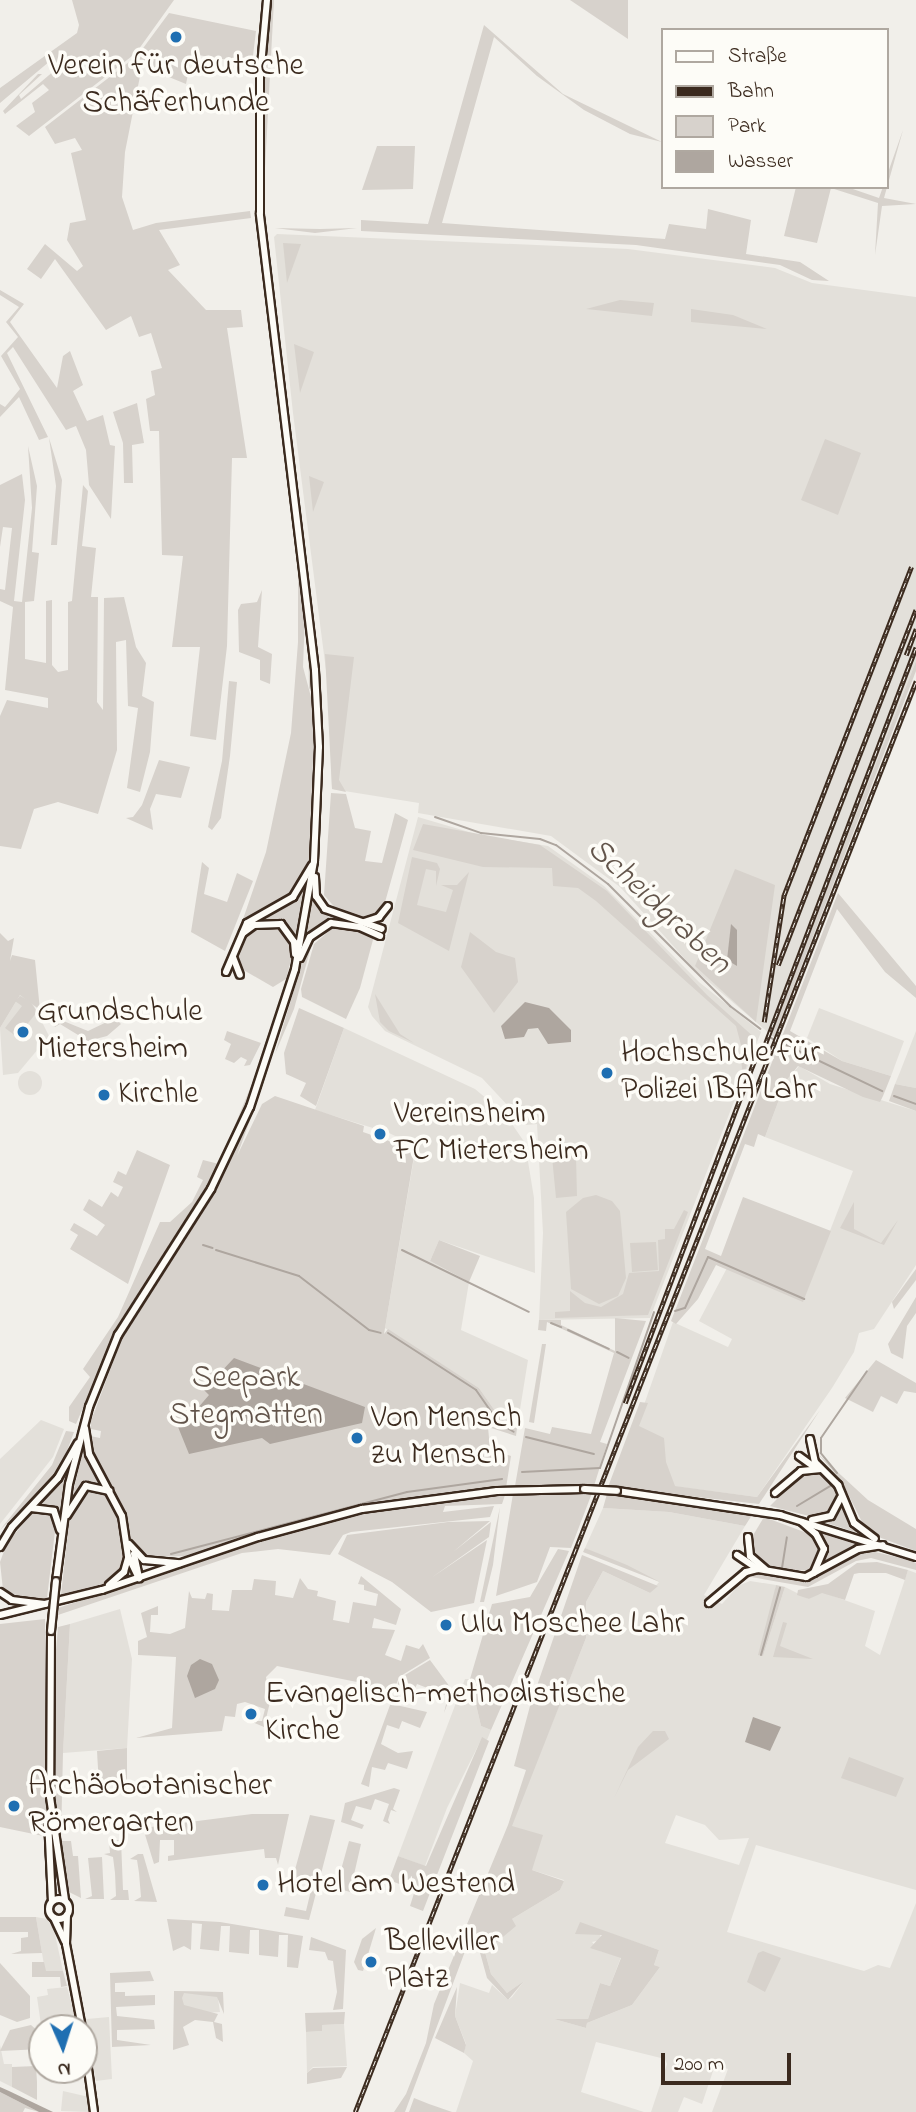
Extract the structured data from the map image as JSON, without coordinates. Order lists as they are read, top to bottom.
{
  "water": ["Scheidgraben"],
  "parks": ["Seepark Stegmatten"],
  "places": [
    "Verein für deutsche Schäferhunde",
    "Grundschule Mietersheim",
    "Hochschule für Polizei IBA Lahr",
    "Kirchle",
    "Vereinsheim FC Mietersheim",
    "Von Mensch zu Mensch",
    "Ulu Moschee Lahr",
    "Evangelisch-methodistische Kirche",
    "Archäobotanischer Römergarten",
    "Hotel am Westend",
    "Belleviller Platz"
  ],
  "legend": [
    "Straße",
    "Bahn",
    "Park",
    "Wasser"
  ],
  "scale_bar": "200 m",
  "north": "bottom"
}
